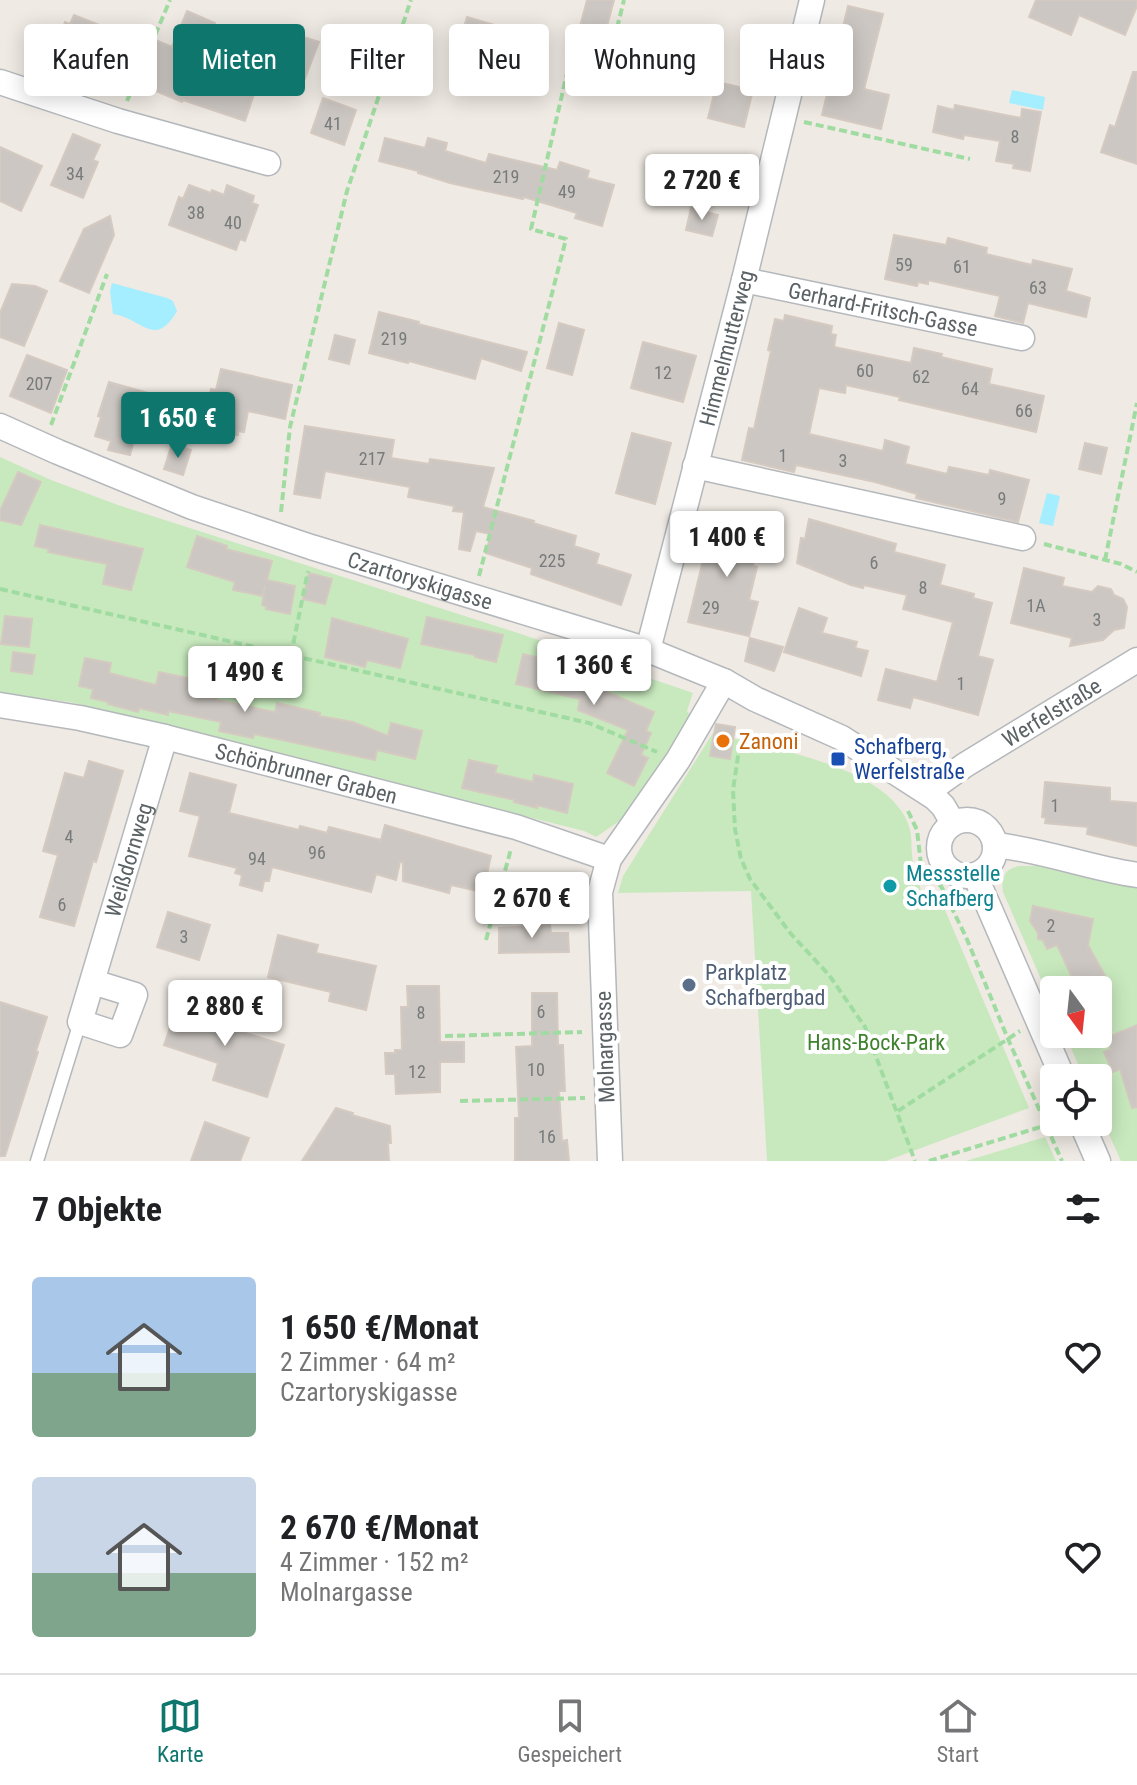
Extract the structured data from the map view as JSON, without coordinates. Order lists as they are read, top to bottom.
{
  "streets": {
    "street": [
      "Gerhard-Fritsch-Gasse",
      "Himmelmutterweg",
      "Czartoryskigasse",
      "Werfelstraße",
      "Schönbrunner Graben",
      "Weißdornweg",
      "Molnargasse"
    ]
  },
  "crossings": [
    ["Gerhard-Fritsch-Gasse", "Himmelmutterweg"],
    ["Himmelmutterweg", "Czartoryskigasse"],
    ["Czartoryskigasse", "Werfelstraße"],
    ["Czartoryskigasse", "Molnargasse"],
    ["Schönbrunner Graben", "Weißdornweg"],
    ["Schönbrunner Graben", "Molnargasse"]
  ],
  "parks": ["Hans-Bock-Park"],
  "places": {
    "other": ["Zanoni", "Messstelle Schafberg", "Parkplatz Schafbergbad"],
    "transit": ["Schafberg, Werfelstraße"]
  },
  "house_numbers": [
    "41",
    "8",
    "34",
    "219",
    "49",
    "38",
    "40",
    "59",
    "61",
    "63",
    "219",
    "60",
    "12",
    "62",
    "207",
    "64",
    "66",
    "1",
    "217",
    "3",
    "9",
    "225",
    "6",
    "8",
    "1A",
    "29",
    "3",
    "1",
    "1",
    "4",
    "96",
    "94",
    "6",
    "2",
    "3",
    "6",
    "8",
    "10",
    "12",
    "16"
  ],
  "north": "bottom",
  "page": {
    "chip": [
      "Kaufen",
      "Mieten",
      "Filter",
      "Neu",
      "Wohnung",
      "Haus"
    ],
    "price": [
      "2 720 €",
      "1 650 €",
      "1 400 €",
      "1 360 €",
      "1 490 €",
      "2 670 €",
      "2 880 €"
    ],
    "heading": "7 Objekte",
    "list": [
      {
        "name": "1 650 €/Monat",
        "note": "2 Zimmer · 64 m² · Czartoryskigasse"
      },
      {
        "name": "2 670 €/Monat",
        "note": "4 Zimmer · 152 m² · Molnargasse"
      }
    ],
    "tabs": ["Karte", "Gespeichert", "Start"]
  }
}
